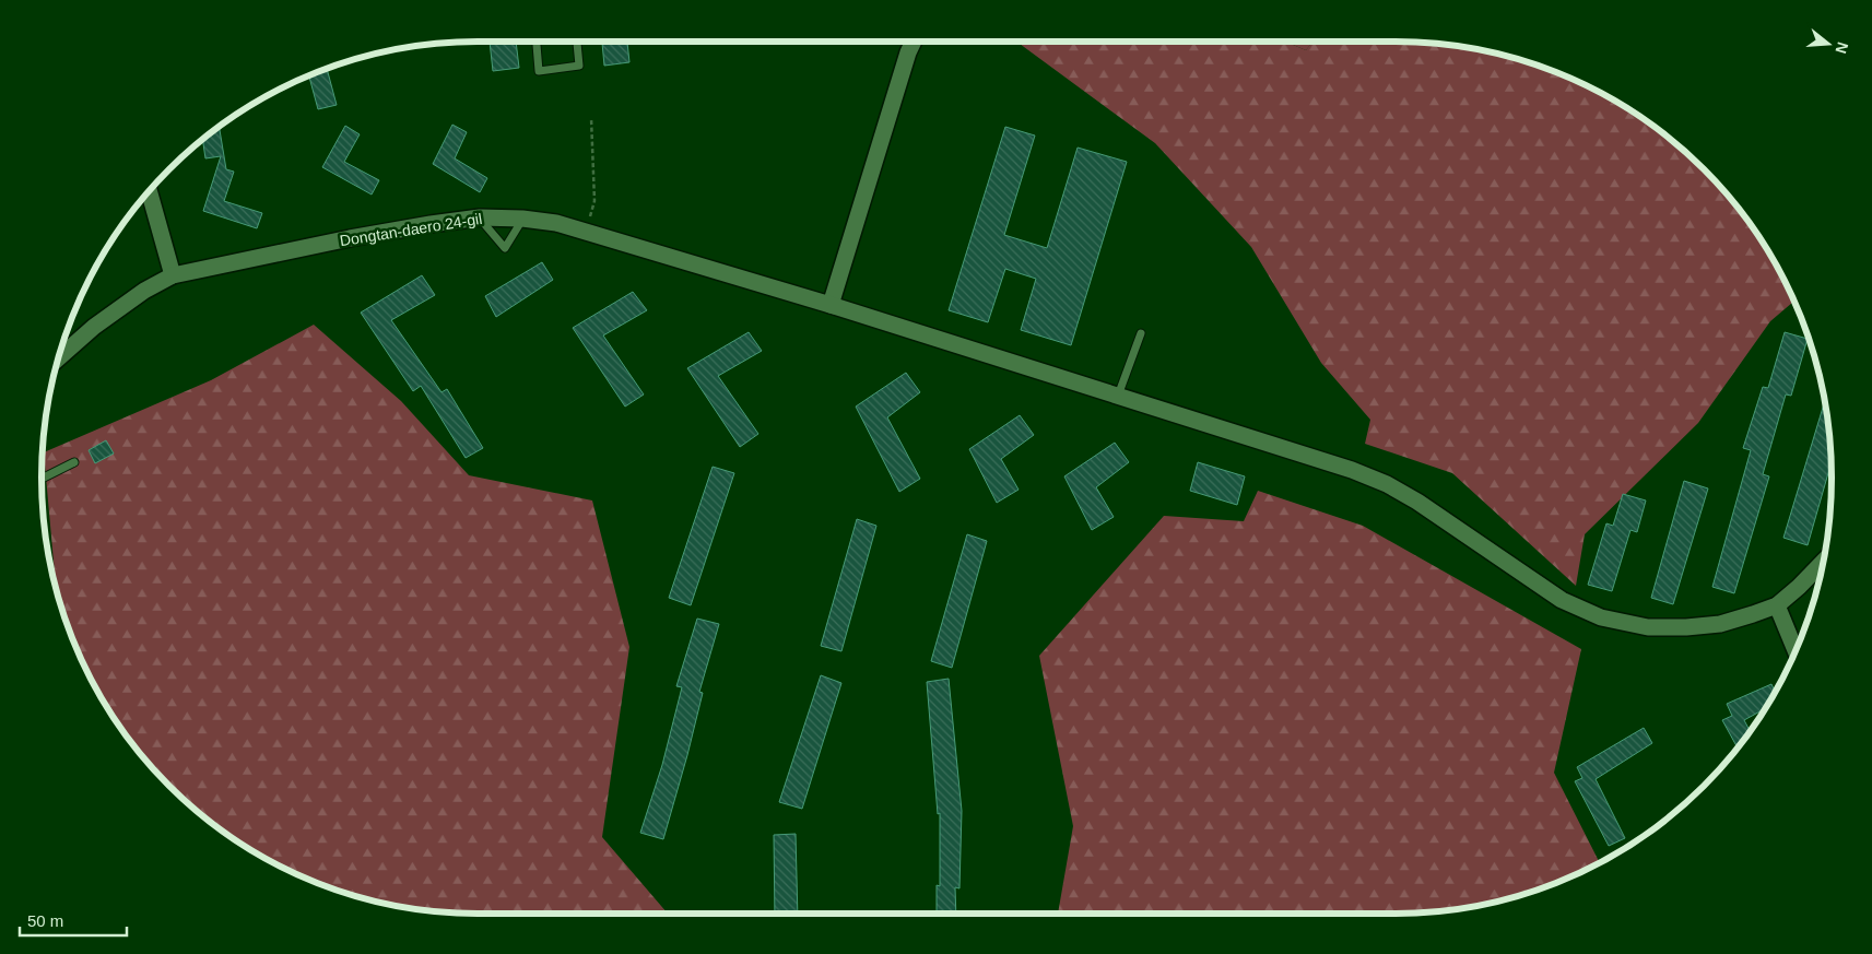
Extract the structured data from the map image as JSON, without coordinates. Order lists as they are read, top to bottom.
{
  "streets": {
    "street": ["Dongtan-daero 24-gil"]
  },
  "scale_bar": "50 m",
  "north": "right"
}
